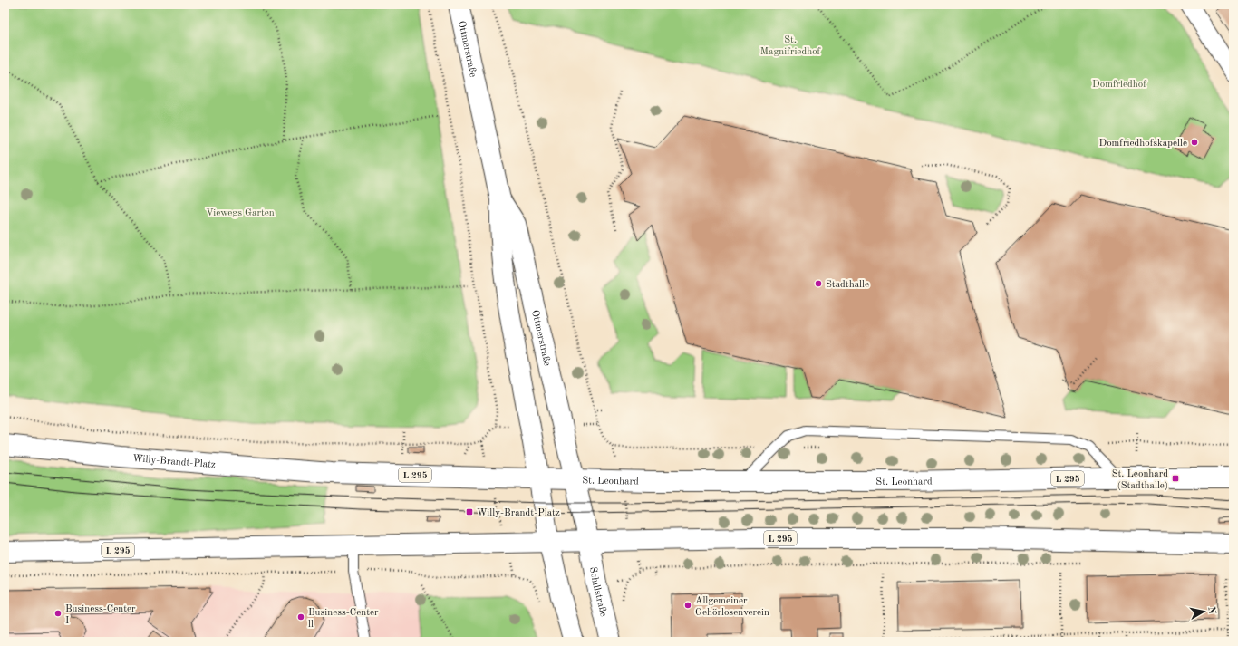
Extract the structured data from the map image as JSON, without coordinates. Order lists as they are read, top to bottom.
{
  "streets": {
    "main road": [
      "Ottmerstraße",
      "Willy-Brandt-Platz",
      "L 295",
      "St. Leonhard",
      "Schillstraße"
    ]
  },
  "crossings": [
    ["Ottmerstraße", "Willy-Brandt-Platz"],
    ["Ottmerstraße", "L 295"],
    ["Ottmerstraße", "St. Leonhard"],
    ["Ottmerstraße", "Schillstraße"],
    ["Willy-Brandt-Platz", "L 295"],
    ["L 295", "St. Leonhard"],
    ["L 295", "Schillstraße"]
  ],
  "parks": ["St. Magnifriedhof", "Domfriedhof", "Viewegs Garten"],
  "places": {
    "other": [
      "Domfriedhofskapelle",
      "Stadthalle",
      "Allgemeiner Gehörlosenverein",
      "Business-Center I",
      "Business-Center ll"
    ],
    "transit": ["St. Leonhard (Stadthalle)", "Willy-Brandt-Platz"]
  },
  "north": "right"
}
